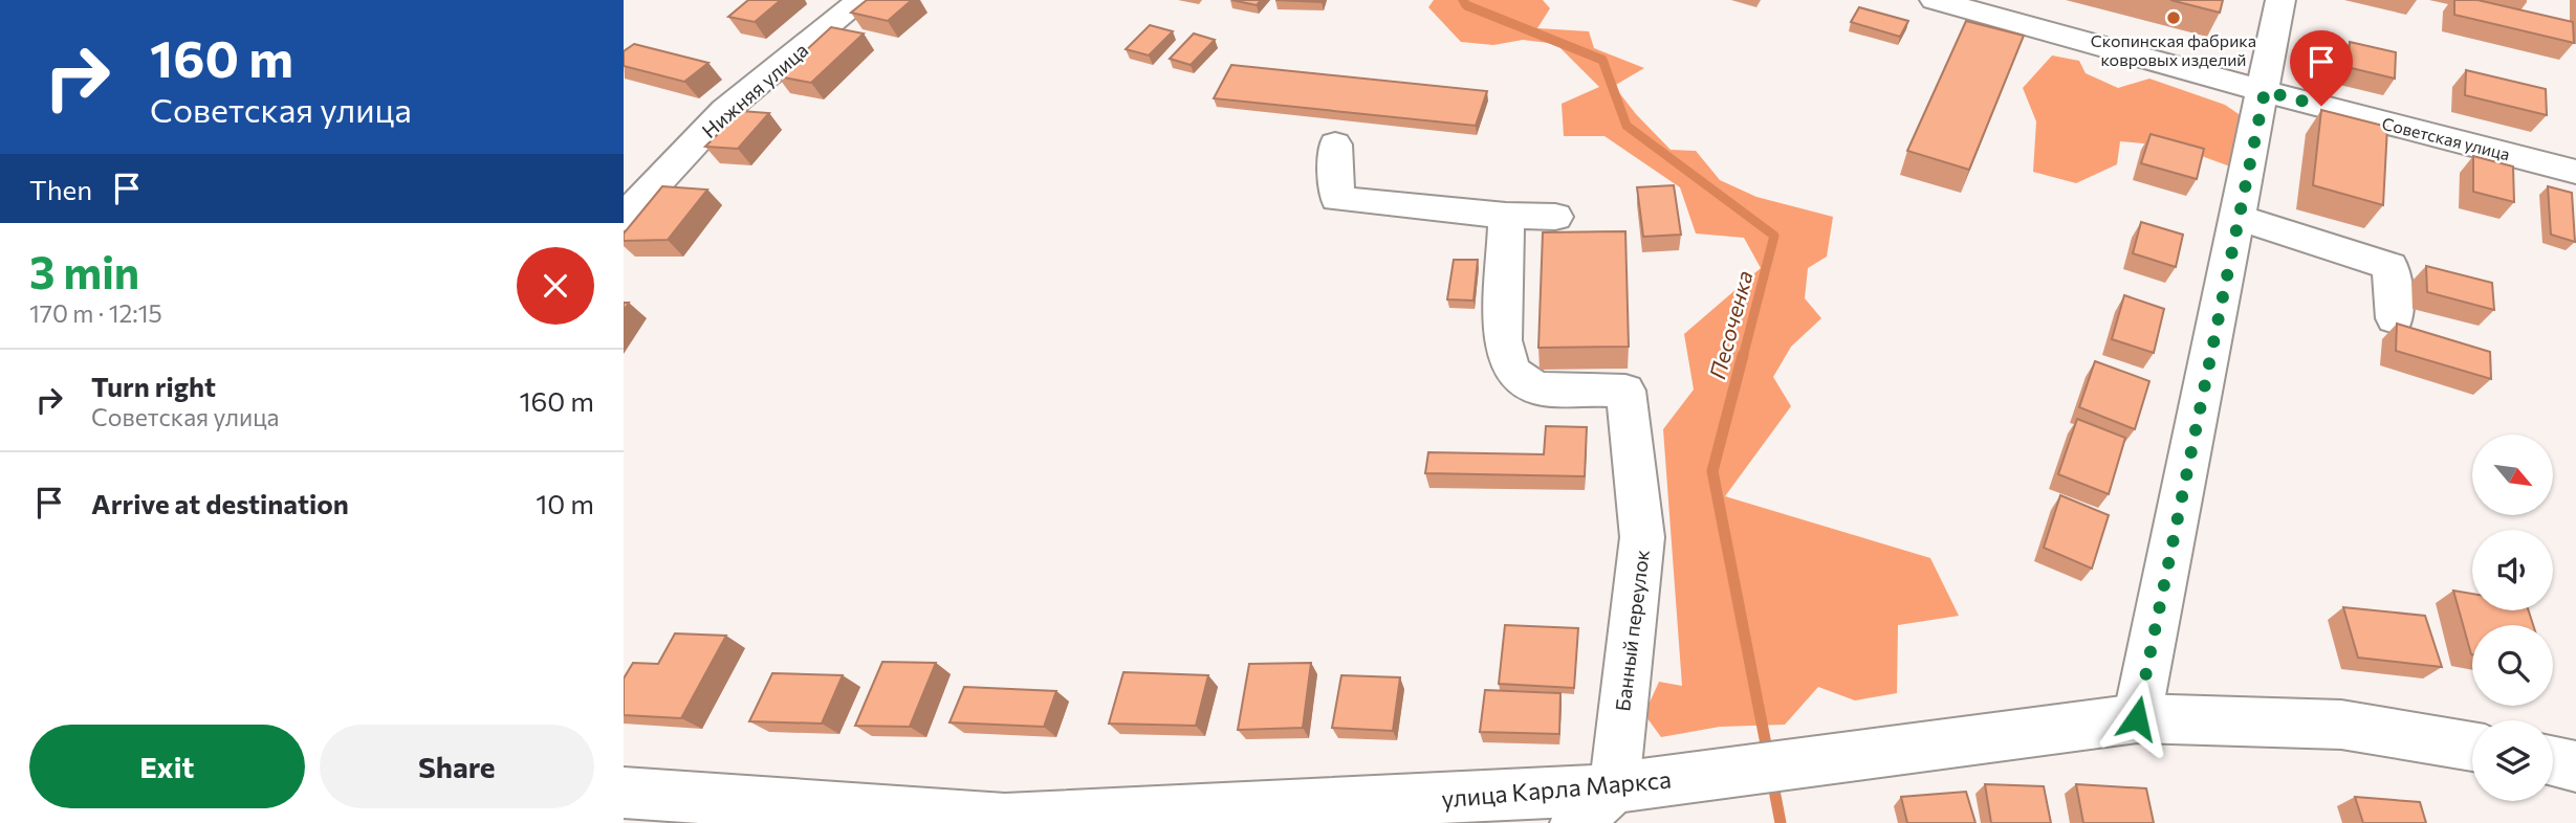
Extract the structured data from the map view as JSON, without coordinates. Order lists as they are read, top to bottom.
{
  "streets": {
    "street": [
      "Нижняя улица",
      "Советская улица",
      "Банный переулок",
      "улица Карла Маркса"
    ]
  },
  "crossings": [
    ["Банный переулок", "улица Карла Маркса"]
  ],
  "water": ["Песоченка"],
  "places": ["Скопинская фабрика ковровых изделий"],
  "north": "bottom right",
  "page": {
    "turn": ["160 m", "Советская улица"],
    "then": "Then",
    "heading": ["3 min", "170 m · 12:15"],
    "list": [
      {
        "name": "Turn right",
        "note": "Советская улица",
        "value": "160 m"
      },
      {
        "name": "Arrive at destination",
        "value": "10 m"
      }
    ],
    "buttons": ["Exit", "Share"]
  }
}
